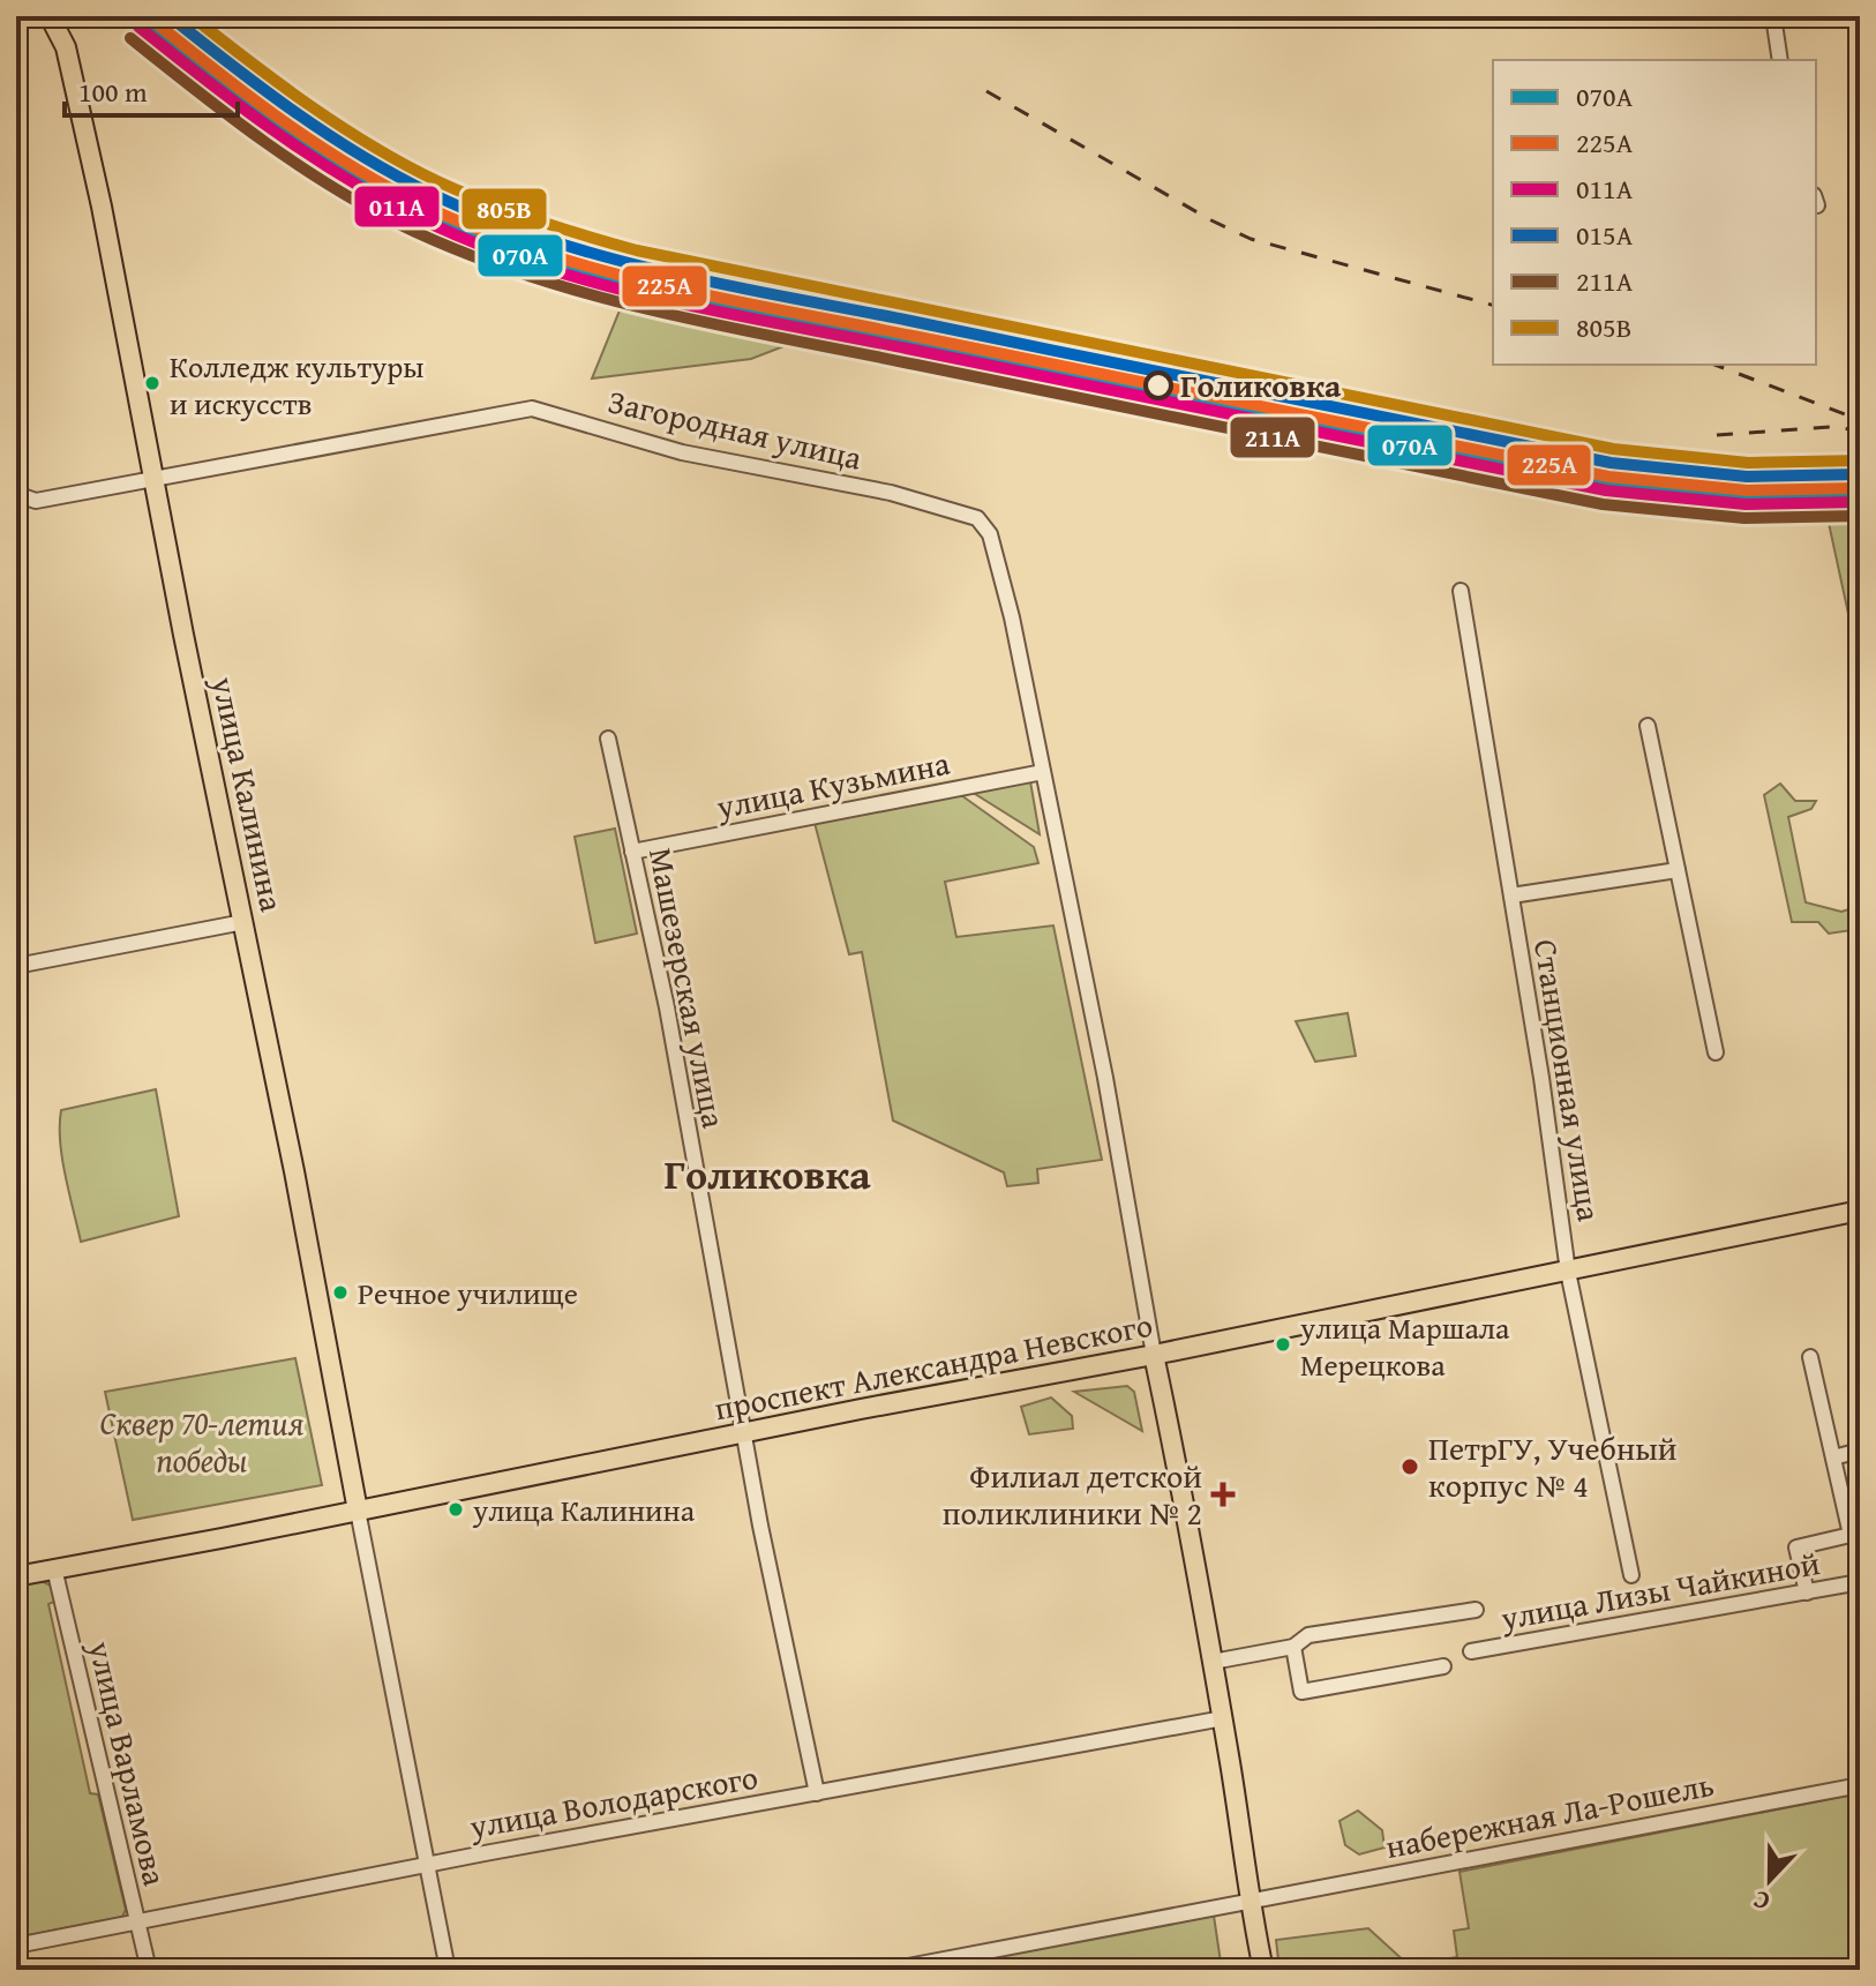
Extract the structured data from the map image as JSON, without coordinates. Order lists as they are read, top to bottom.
{
  "streets": {
    "main road": ["улица Калинина", "проспект Александра Невского"],
    "street": [
      "Загородная улица",
      "улица Кузьмина",
      "Машезерская улица",
      "Станционная улица",
      "улица Лизы Чайкиной",
      "улица Варламова",
      "улица Володарского",
      "набережная Ла-Рошель"
    ]
  },
  "crossings": [
    ["Загородная улица", "улица Кузьмина"],
    ["Загородная улица", "улица Калинина"],
    ["улица Кузьмина", "Машезерская улица"],
    ["улица Калинина", "проспект Александра Невского"],
    ["улица Калинина", "улица Володарского"],
    ["Машезерская улица", "проспект Александра Невского"],
    ["Машезерская улица", "улица Володарского"],
    ["Станционная улица", "проспект Александра Невского"],
    ["проспект Александра Невского", "улица Варламова"],
    ["улица Варламова", "улица Володарского"]
  ],
  "districts": ["Голиковка"],
  "parks": ["Сквер 70-летия победы"],
  "places": {
    "other": [
      "Колледж культуры и искусств",
      "Голиковка",
      "Речное училище",
      "улица Маршала Мерецкова",
      "ПетрГУ, Учебный корпус № 4",
      "улица Калинина"
    ],
    "health": ["Филиал детской поликлиники № 2"]
  },
  "lines": [
    "transit line 070А",
    "transit line 225А",
    "transit line 015А",
    "transit line 805В",
    "transit line 011А",
    "transit line 211А"
  ],
  "legend": [
    "070А",
    "225А",
    "011А",
    "015А",
    "211А",
    "805В"
  ],
  "scale_bar": "100 m",
  "north": "bottom"
}
